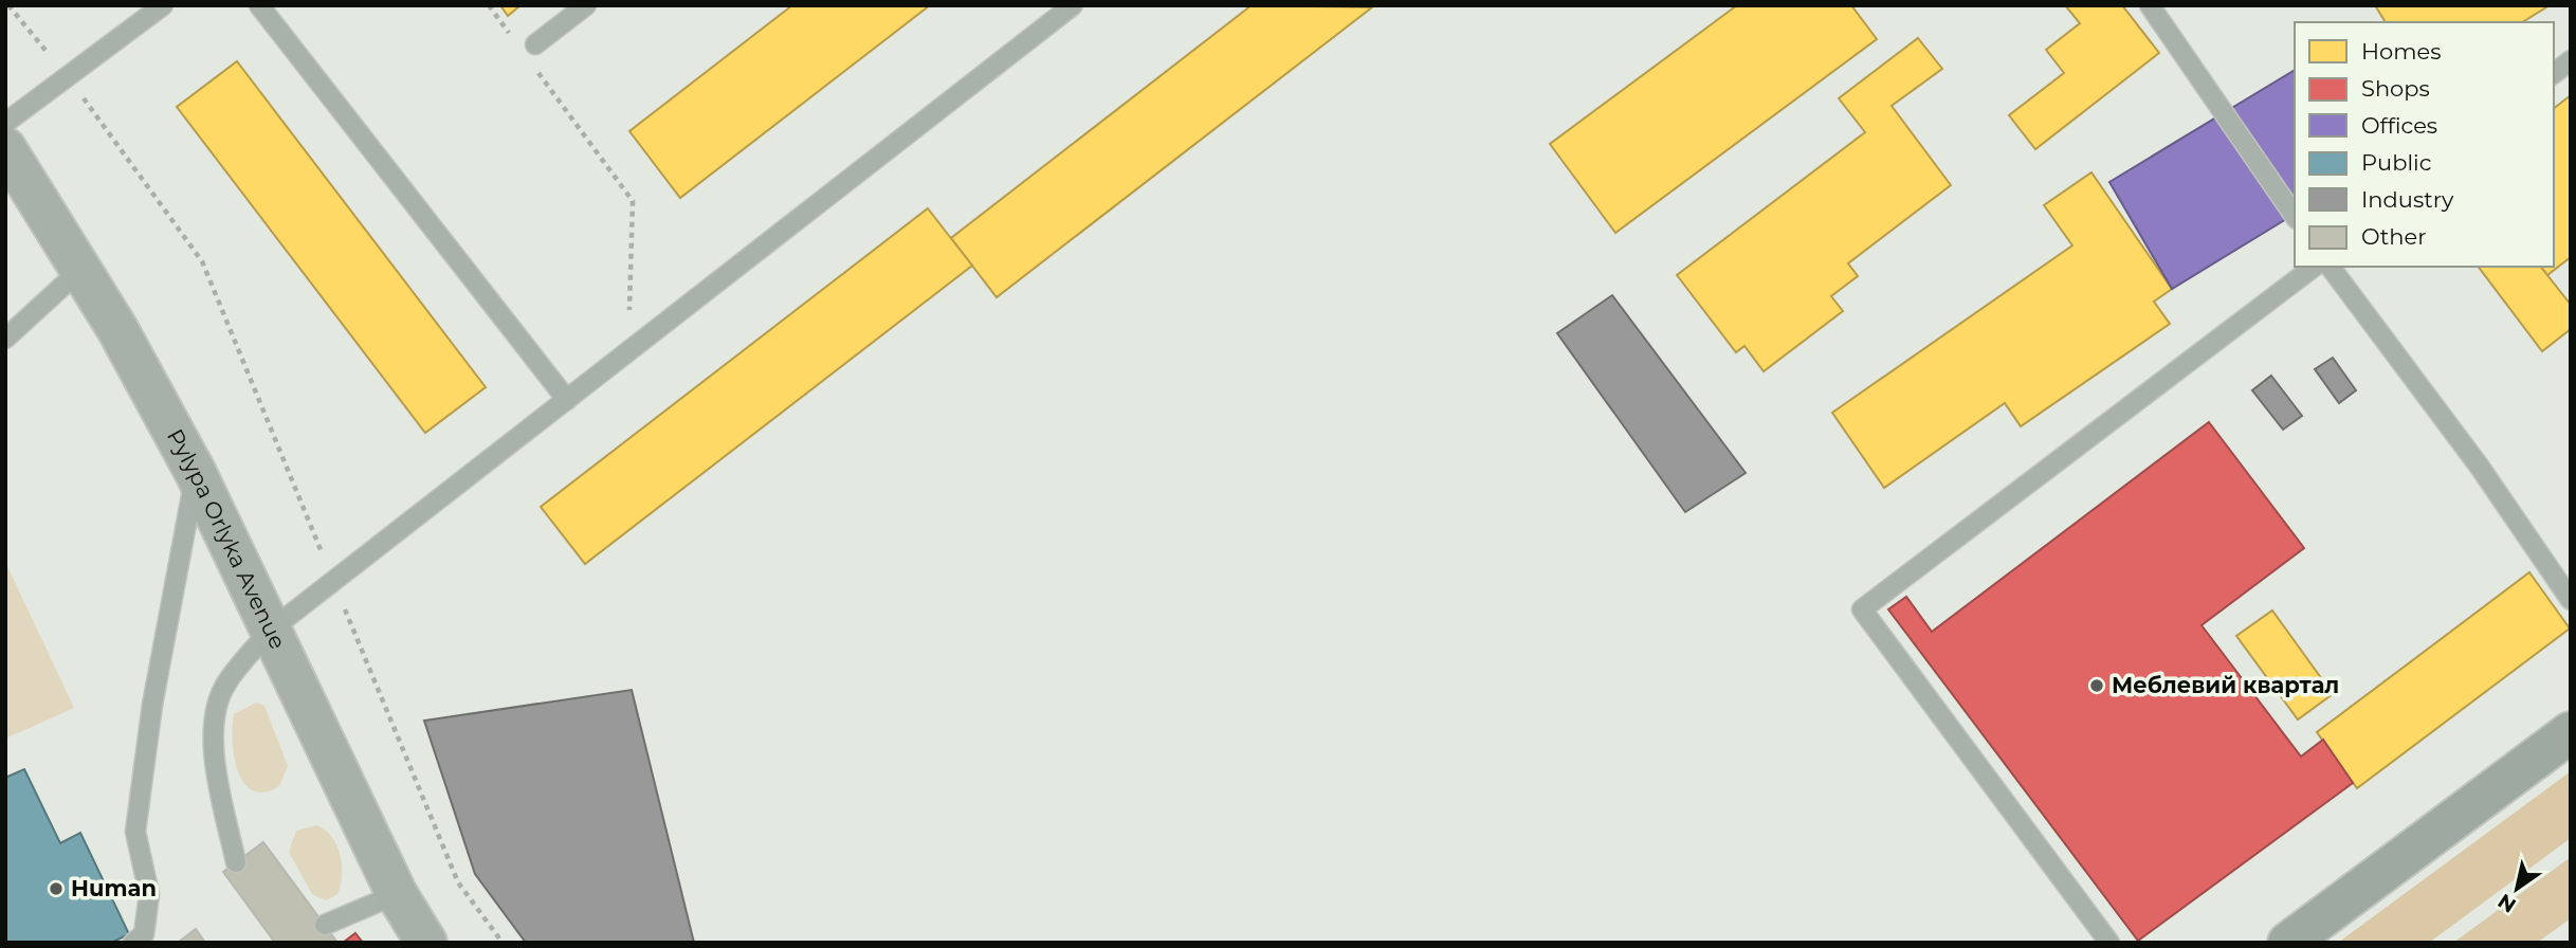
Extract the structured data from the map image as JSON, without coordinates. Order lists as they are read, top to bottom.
{
  "streets": {
    "main road": ["Pylypa Orlyka Avenue"]
  },
  "places": ["Меблевий квартал", "Human"],
  "legend": [
    "Homes",
    "Shops",
    "Offices",
    "Public",
    "Industry",
    "Other"
  ],
  "north": "bottom left"
}
